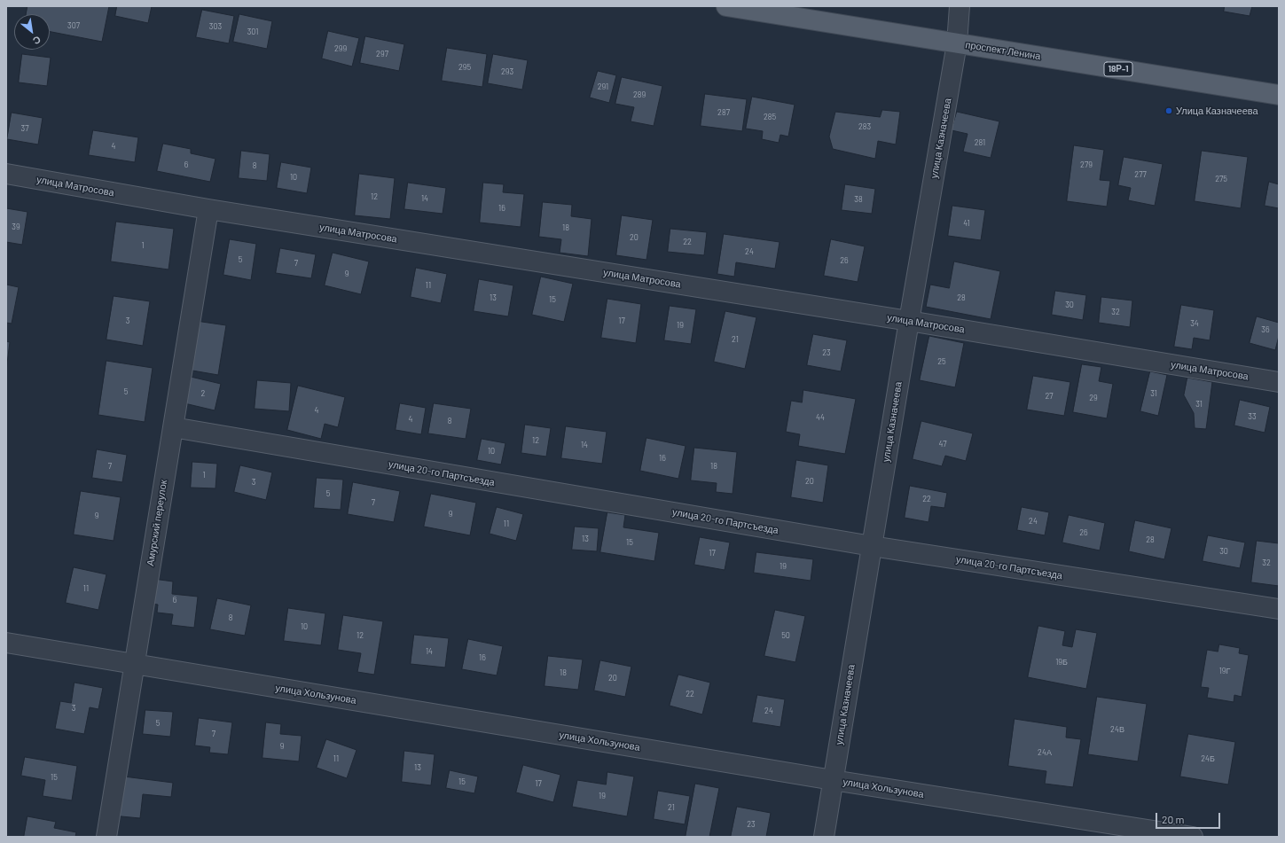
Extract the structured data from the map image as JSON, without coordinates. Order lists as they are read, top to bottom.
{
  "streets": {
    "main road": ["проспект Ленина", "18Р-1"],
    "street": [
      "улица Казначеева",
      "улица Матросова",
      "улица 20-го Партсъезда",
      "Амурский переулок",
      "улица Хользунова"
    ]
  },
  "crossings": [
    ["проспект Ленина", "улица Казначеева"],
    ["улица Казначеева", "улица Матросова"],
    ["улица Казначеева", "улица 20-го Партсъезда"],
    ["улица Казначеева", "улица Хользунова"],
    ["улица Матросова", "Амурский переулок"],
    ["улица 20-го Партсъезда", "Амурский переулок"],
    ["Амурский переулок", "улица Хользунова"]
  ],
  "places": ["Улица Казначеева"],
  "house_numbers": [
    "307",
    "303",
    "301",
    "299",
    "297",
    "295",
    "293",
    "291",
    "289",
    "287",
    "285",
    "283",
    "37",
    "281",
    "4",
    "6",
    "279",
    "8",
    "277",
    "10",
    "275",
    "12",
    "14",
    "38",
    "16",
    "41",
    "39",
    "18",
    "20",
    "22",
    "1",
    "24",
    "5",
    "26",
    "7",
    "9",
    "11",
    "13",
    "28",
    "15",
    "30",
    "32",
    "3",
    "17",
    "34",
    "19",
    "36",
    "21",
    "23",
    "25",
    "5",
    "2",
    "31",
    "27",
    "29",
    "31",
    "4",
    "33",
    "44",
    "4",
    "8",
    "12",
    "47",
    "14",
    "10",
    "16",
    "7",
    "18",
    "1",
    "20",
    "3",
    "5",
    "22",
    "7",
    "9",
    "9",
    "24",
    "11",
    "26",
    "13",
    "28",
    "15",
    "30",
    "17",
    "32",
    "19",
    "11",
    "6",
    "8",
    "10",
    "12",
    "50",
    "14",
    "16",
    "19Б",
    "19Г",
    "18",
    "20",
    "22",
    "3",
    "24",
    "5",
    "24В",
    "7",
    "9",
    "24А",
    "11",
    "24Б",
    "13",
    "15",
    "15",
    "17",
    "19",
    "21",
    "23"
  ],
  "scale_bar": "20 m",
  "north": "bottom right"
}
